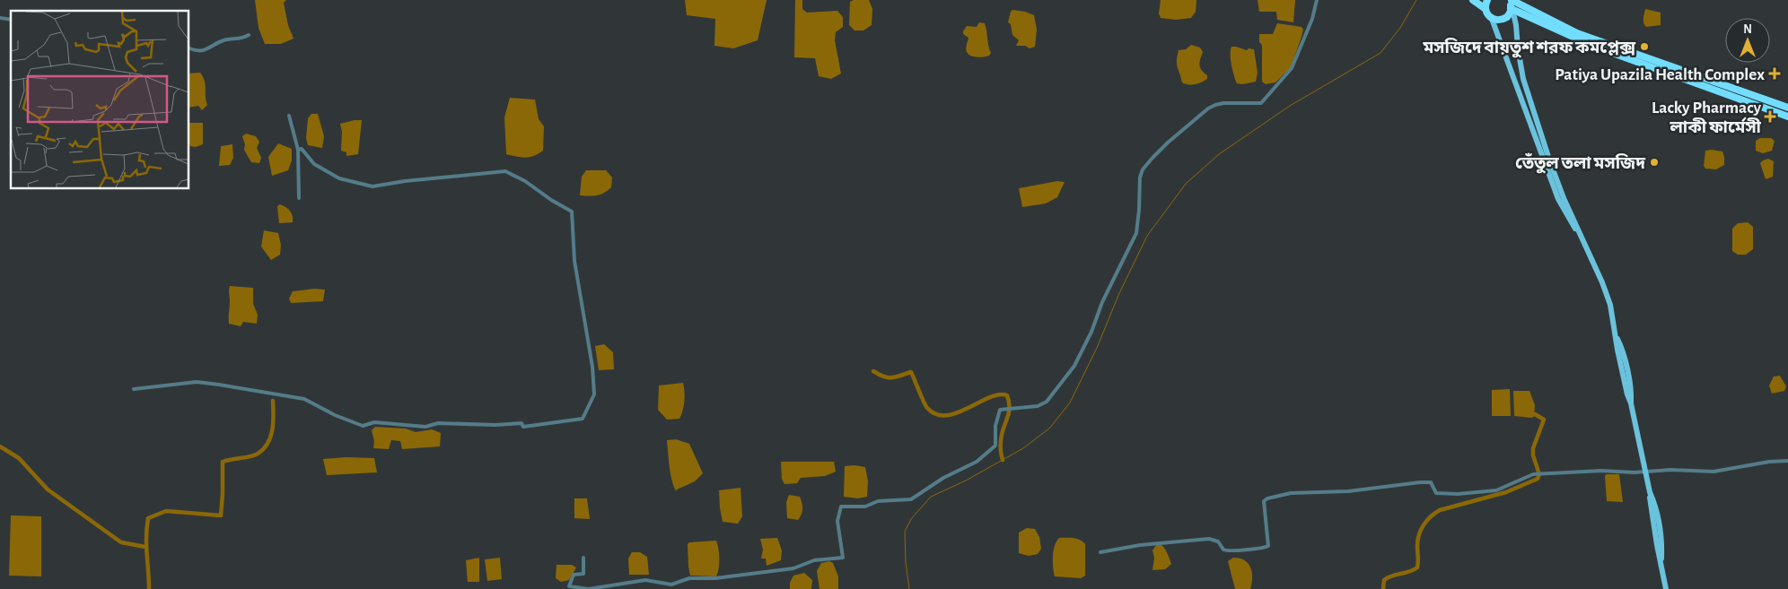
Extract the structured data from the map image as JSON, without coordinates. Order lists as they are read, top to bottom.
{
  "places": {
    "other": ["মসজিদে বায়তুশ শরফ কমপ্লেক্স", "তেঁতুল তলা মসজিদ"],
    "health": ["Patiya Upazila Health Complex", "Lacky Pharmacy লাকী ফার্মেসী"]
  },
  "north": "top"
}
